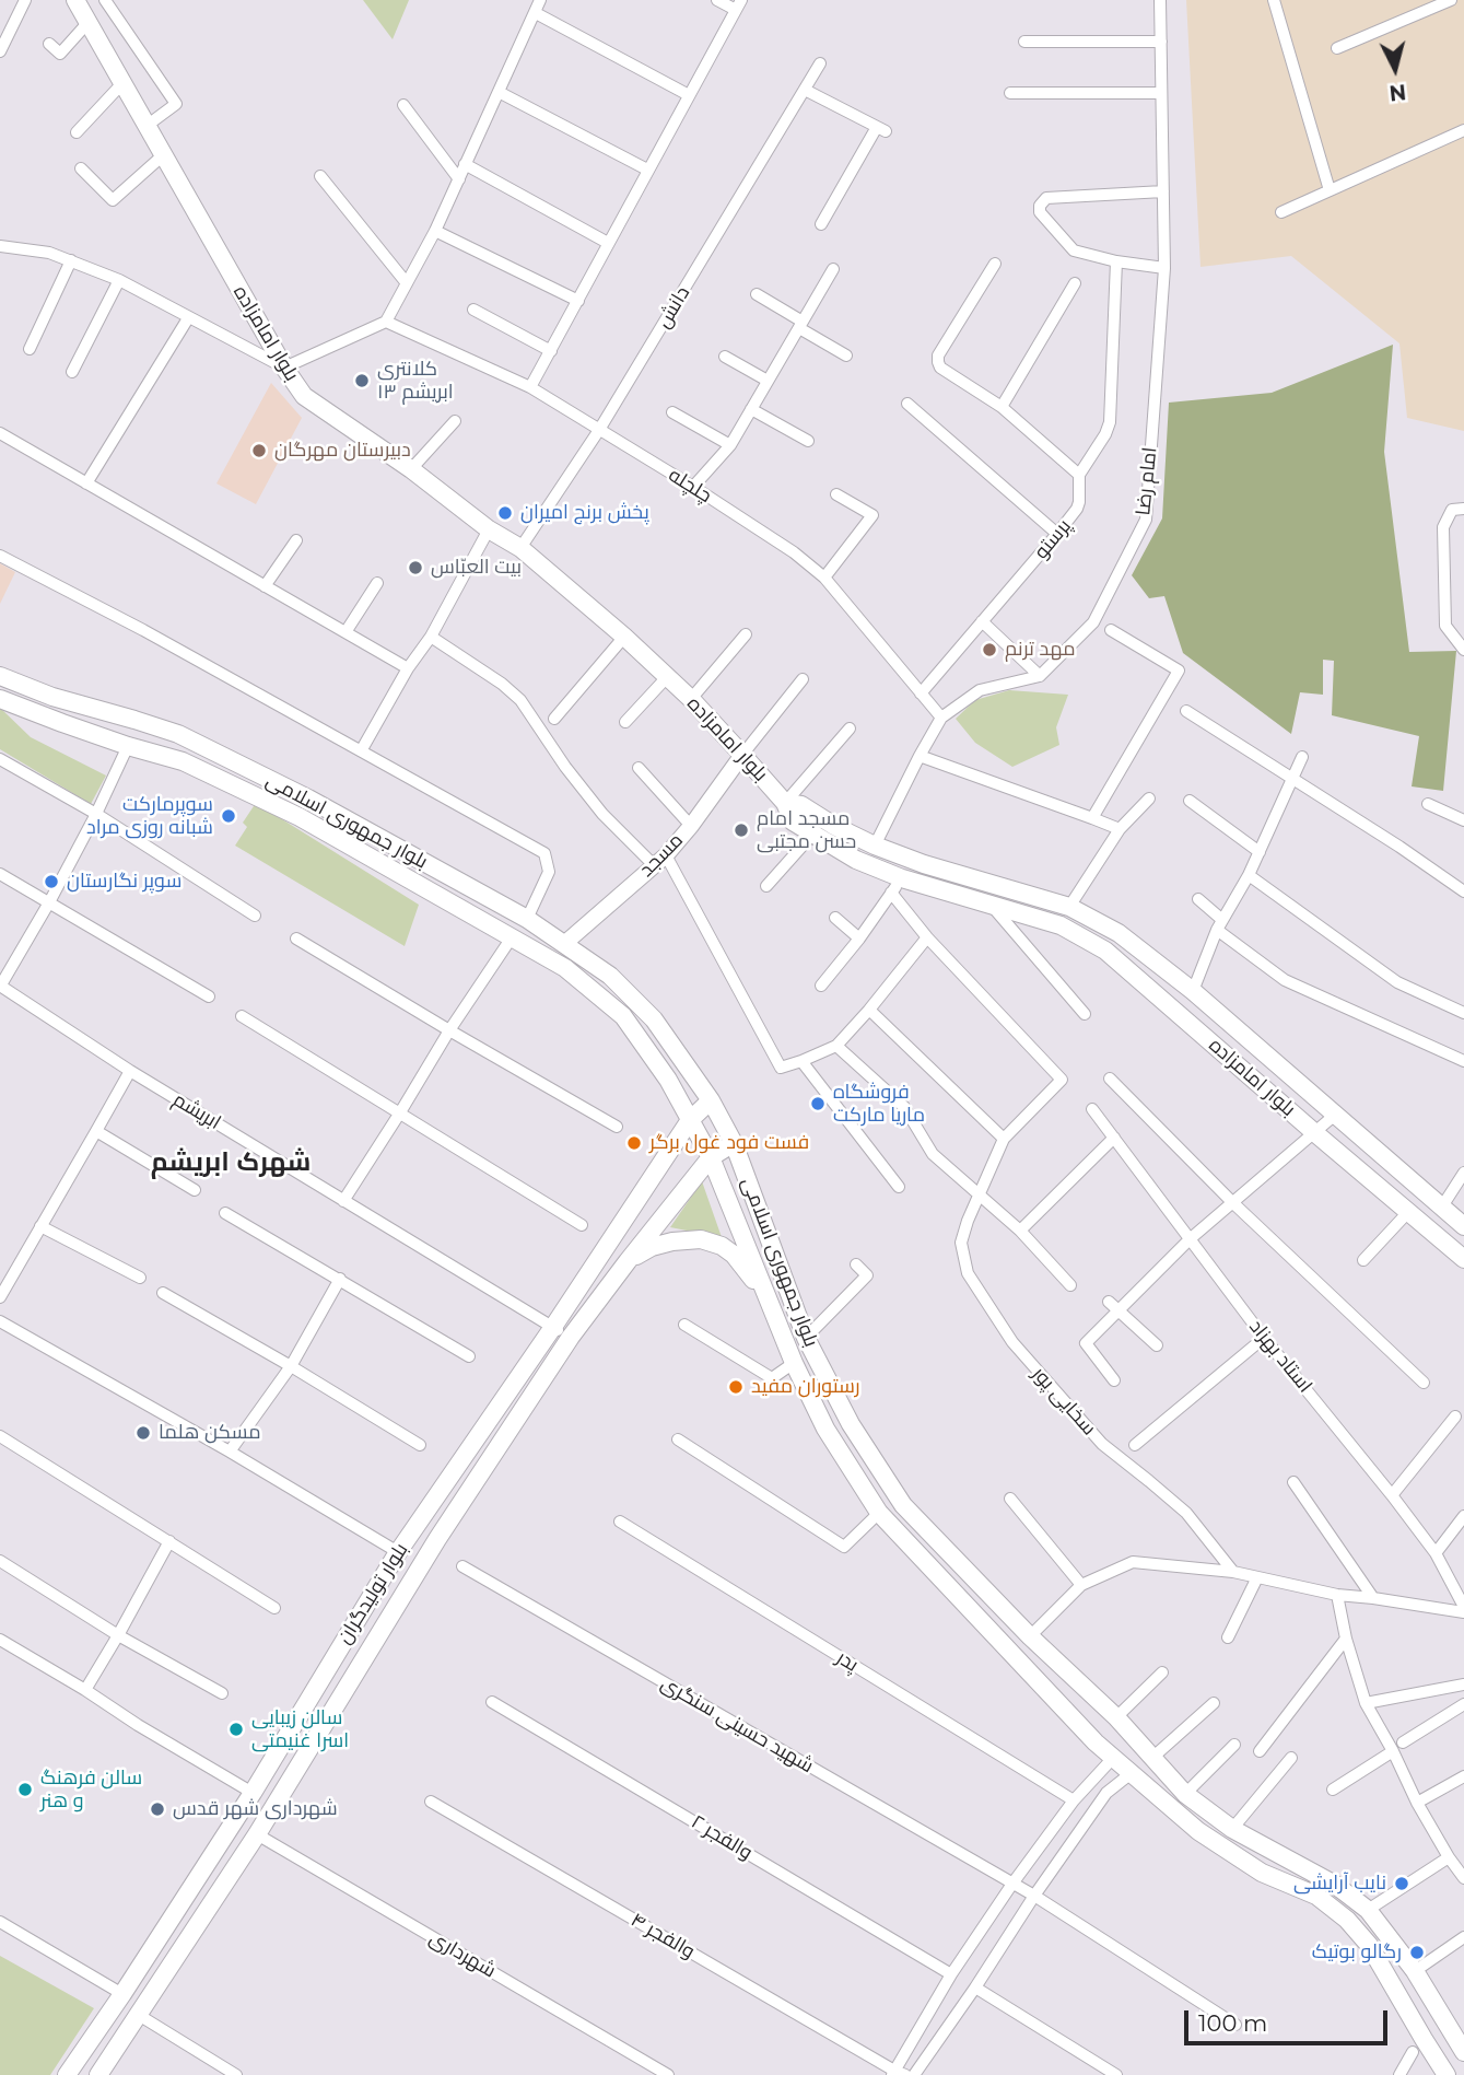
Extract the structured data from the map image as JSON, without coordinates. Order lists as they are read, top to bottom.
{
  "streets": {
    "main road": ["بلوار امامزاده", "بلوار جمهوری اسلامی", "بلوار تولیدگران"],
    "street": [
      "دانش",
      "امام رضا",
      "چلچله",
      "پرستو",
      "مسجد",
      "ابریشم",
      "استاد بهزاد",
      "سخایی پور",
      "پدر",
      "شهید حسینی سنگری",
      "والفجر ۲",
      "والفجر ۴",
      "شهرداری"
    ]
  },
  "crossings": [
    ["دانش", "بلوار امامزاده"],
    ["دانش", "چلچله"],
    ["بلوار امامزاده", "مسجد"],
    ["چلچله", "پرستو"],
    ["بلوار جمهوری اسلامی", "مسجد"],
    ["بلوار جمهوری اسلامی", "بلوار تولیدگران"],
    ["ابریشم", "بلوار تولیدگران"],
    ["بلوار تولیدگران", "شهرداری"]
  ],
  "districts": ["شهرک ابریشم"],
  "places": [
    "کلانتری ۱۳ ابریشم",
    "دبیرستان مهرگان",
    "پخش برنج امیران",
    "بیت العبّاس",
    "مهد ترنم",
    "سوپرمارکت شبانه روزی مراد",
    "مسجد امام حسن مجتبی",
    "سوپر نگارستان",
    "فروشگاه ماریا مارکت",
    "فست فود غول برگر",
    "رستوران مفید",
    "مسکن هلما",
    "سالن زیبایی اسرا غنیمتی",
    "سالن فرهنگ و هنر",
    "شهرداری شهر قدس",
    "نایب آرایشی",
    "رگالو بوتیک"
  ],
  "scale_bar": "100 m",
  "north": "bottom"
}
